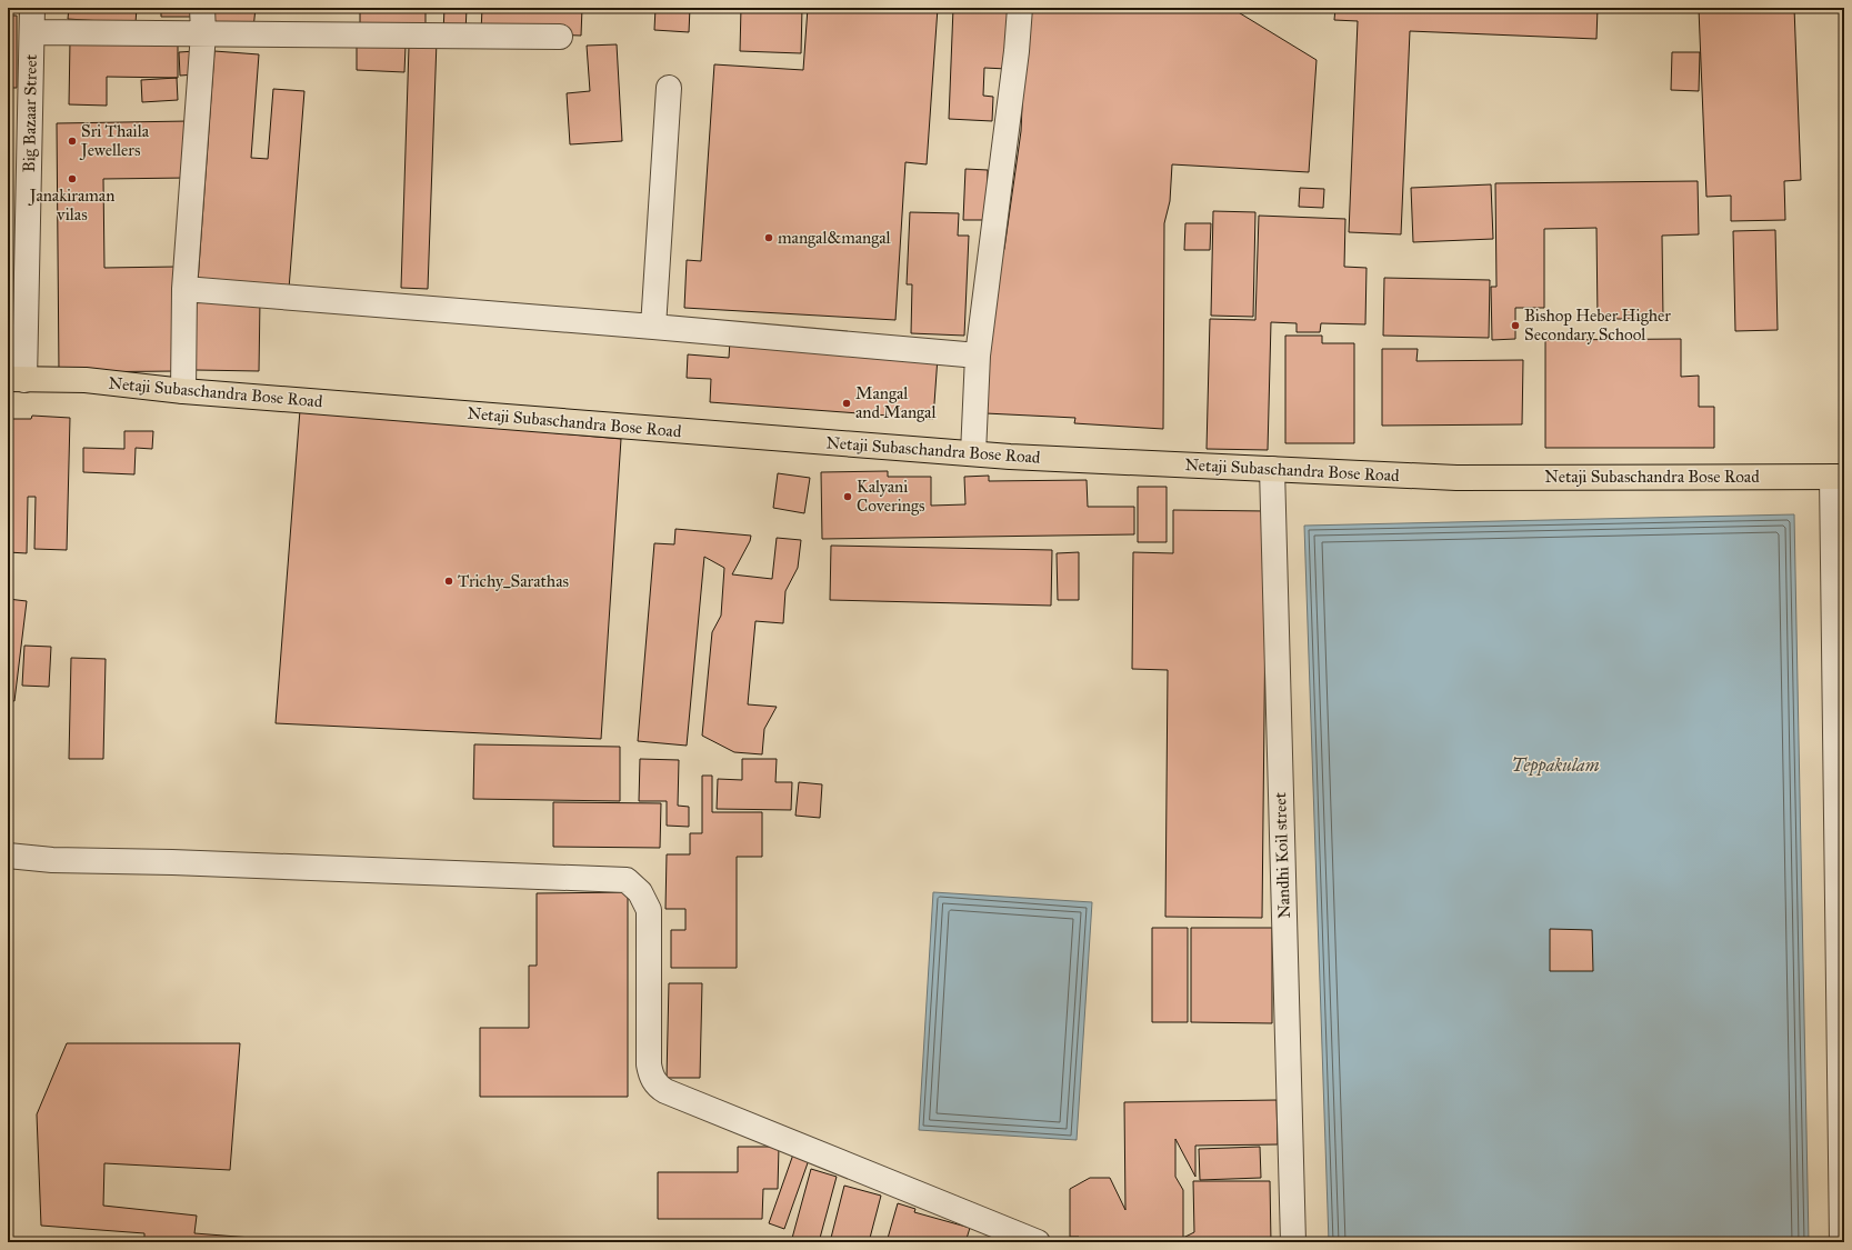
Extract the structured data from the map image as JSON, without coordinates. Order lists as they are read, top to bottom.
{
  "streets": {
    "main road": ["Netaji Subaschandra Bose Road"],
    "street": ["Big Bazaar Street", "Nandhi Koil street"]
  },
  "crossings": [
    ["Big Bazaar Street", "Netaji Subaschandra Bose Road"],
    ["Netaji Subaschandra Bose Road", "Nandhi Koil street"]
  ],
  "water": ["Teppakulam"],
  "places": [
    "Sri Thaila Jewellers",
    "Janakiraman vilas",
    "mangal&mangal",
    "Bishop Heber Higher Secondary School",
    "Mangal and Mangal",
    "Kalyani Coverings",
    "Trichy_Sarathas"
  ]
}
